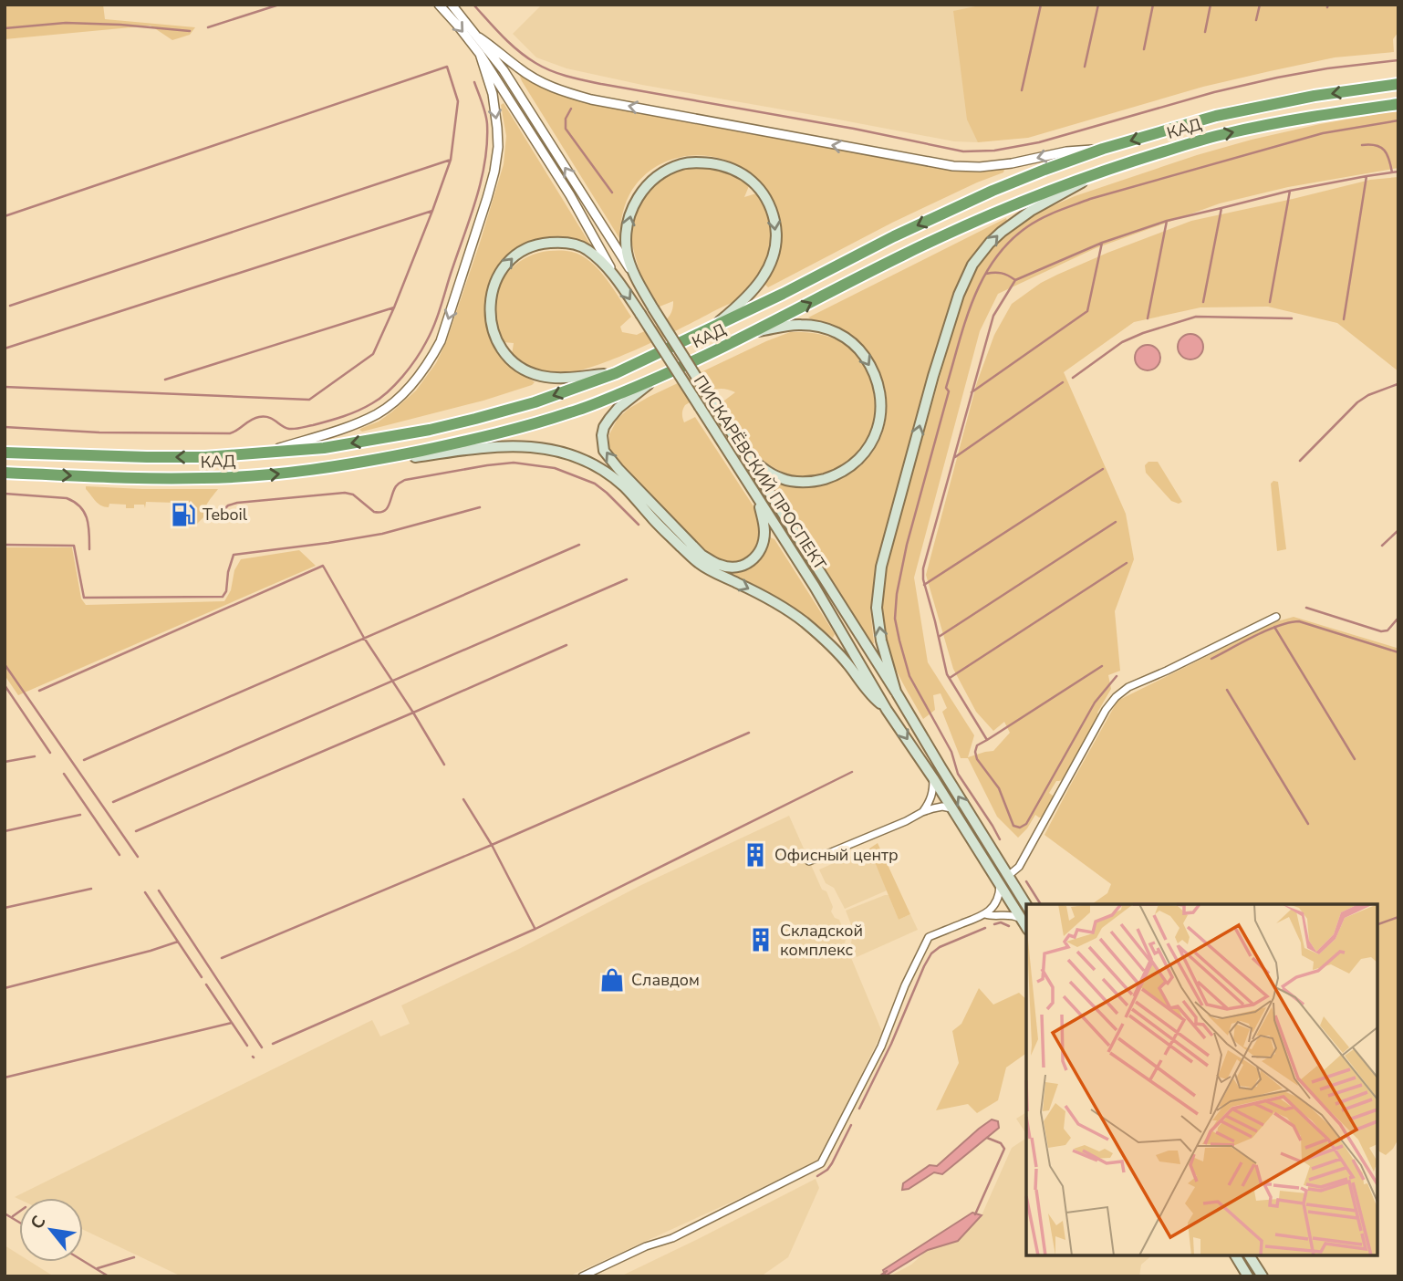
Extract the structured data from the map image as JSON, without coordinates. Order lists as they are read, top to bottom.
{
  "streets": {
    "highway": ["КАД"],
    "main road": ["ПИСКАРЁВСКИЙ ПРОСПЕКТ"]
  },
  "places": {
    "fuel station": ["Teboil"],
    "building": ["Офисный центр", "Складской комплекс"],
    "shop": ["Славдом"]
  },
  "north": "top left"
}
